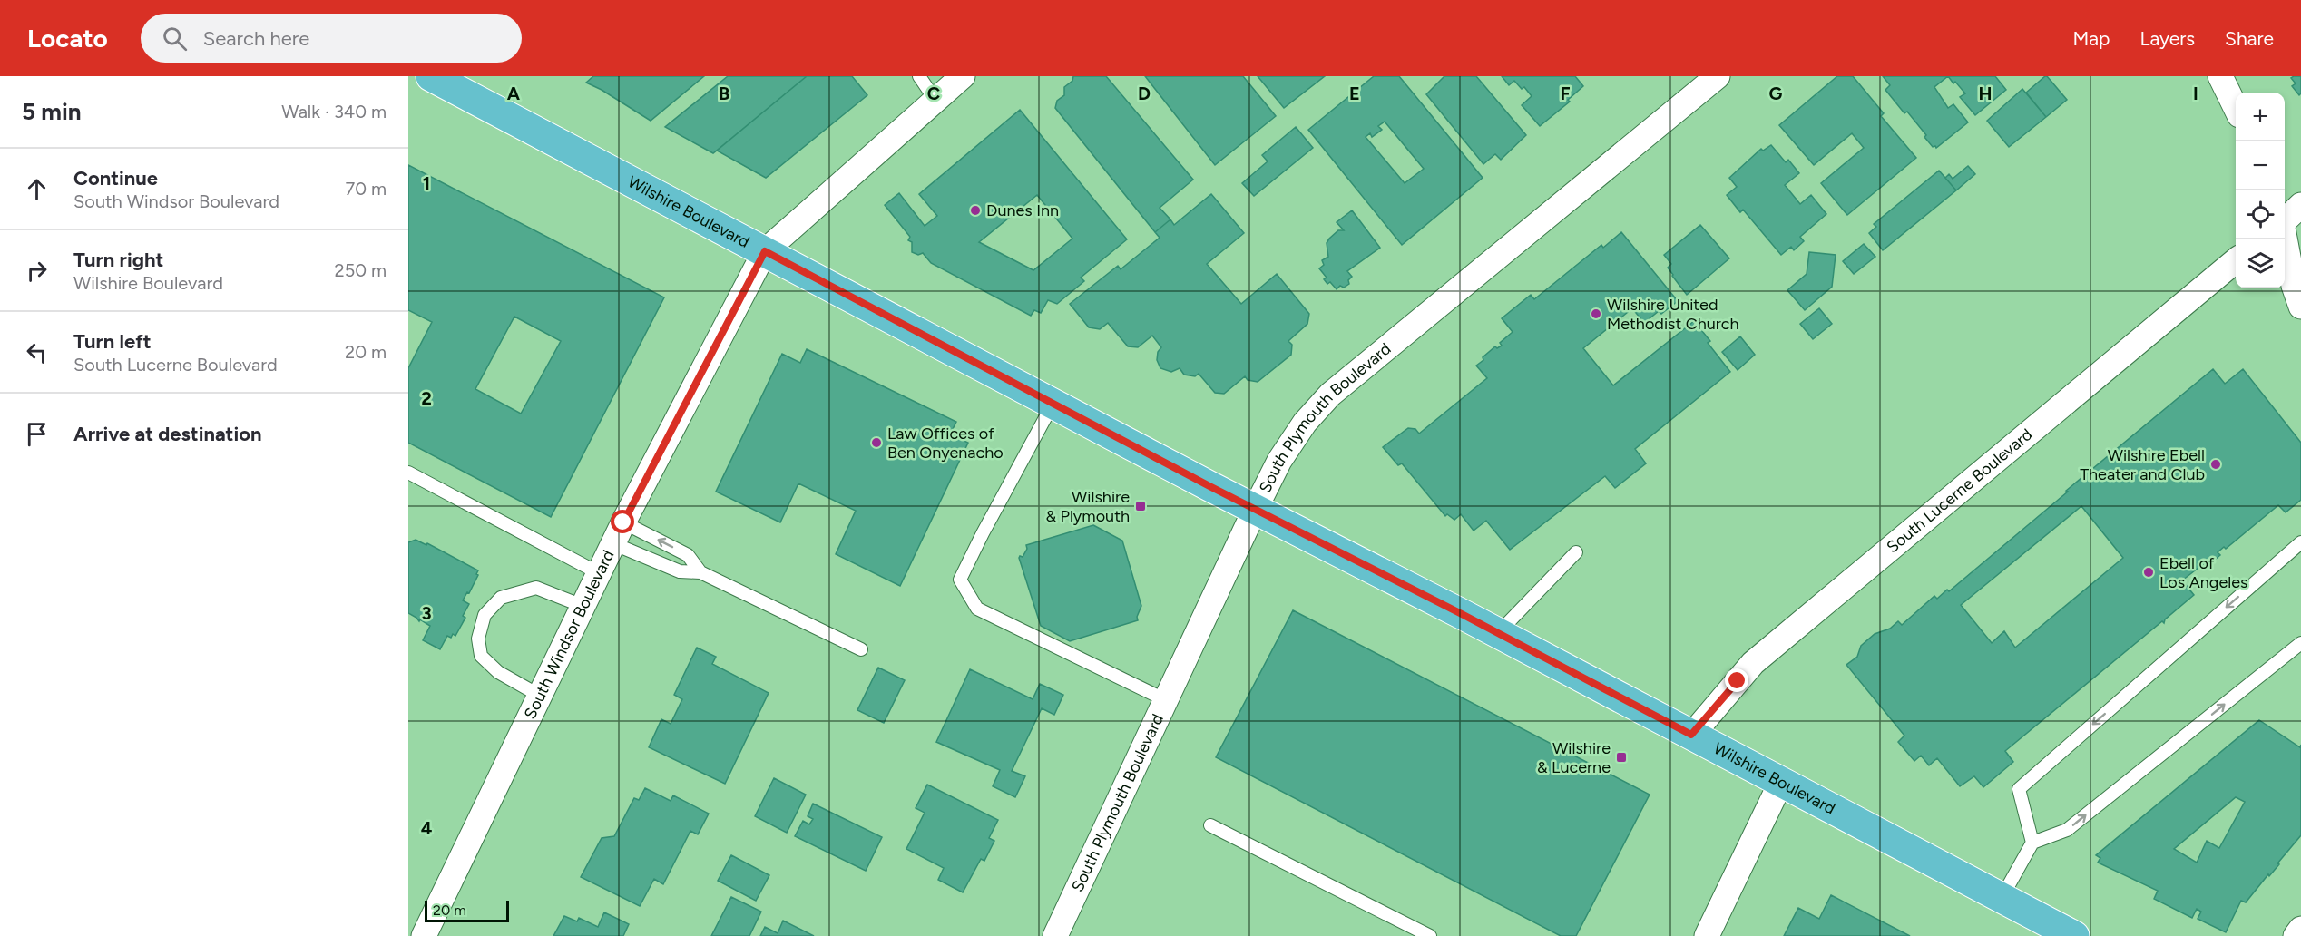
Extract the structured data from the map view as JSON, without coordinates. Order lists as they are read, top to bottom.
{
  "streets": {
    "main road": ["Wilshire Boulevard"],
    "street": ["South Plymouth Boulevard", "South Lucerne Boulevard", "South Windsor Boulevard"]
  },
  "crossings": [
    ["Wilshire Boulevard", "South Plymouth Boulevard"],
    ["Wilshire Boulevard", "South Lucerne Boulevard"],
    ["Wilshire Boulevard", "South Windsor Boulevard"]
  ],
  "places": {
    "other": [
      "Dunes Inn",
      "Wilshire United Methodist Church",
      "Law Offices of Ben Onyenacho",
      "Wilshire Ebell Theater and Club",
      "Ebell of Los Angeles"
    ],
    "transit": ["Wilshire & Plymouth", "Wilshire & Lucerne"]
  },
  "scale_bar": "20 m",
  "page": {
    "header": "Locato",
    "search": "Search here",
    "nav": ["Map", "Layers", "Share"],
    "heading": ["5 min", "Walk · 340 m"],
    "map_buttons": ["+", "−"],
    "list": [
      ["Continue", "South Windsor Boulevard", "70 m"],
      ["Turn right", "Wilshire Boulevard", "250 m"],
      ["Turn left", "South Lucerne Boulevard", "20 m"],
      "Arrive at destination"
    ],
    "scale": "20 m"
  },
  "grid": {
    "columns": [
      "A",
      "B",
      "C",
      "D",
      "E",
      "F",
      "G",
      "H",
      "I"
    ],
    "rows": [
      "1",
      "2",
      "3",
      "4"
    ]
  }
}
